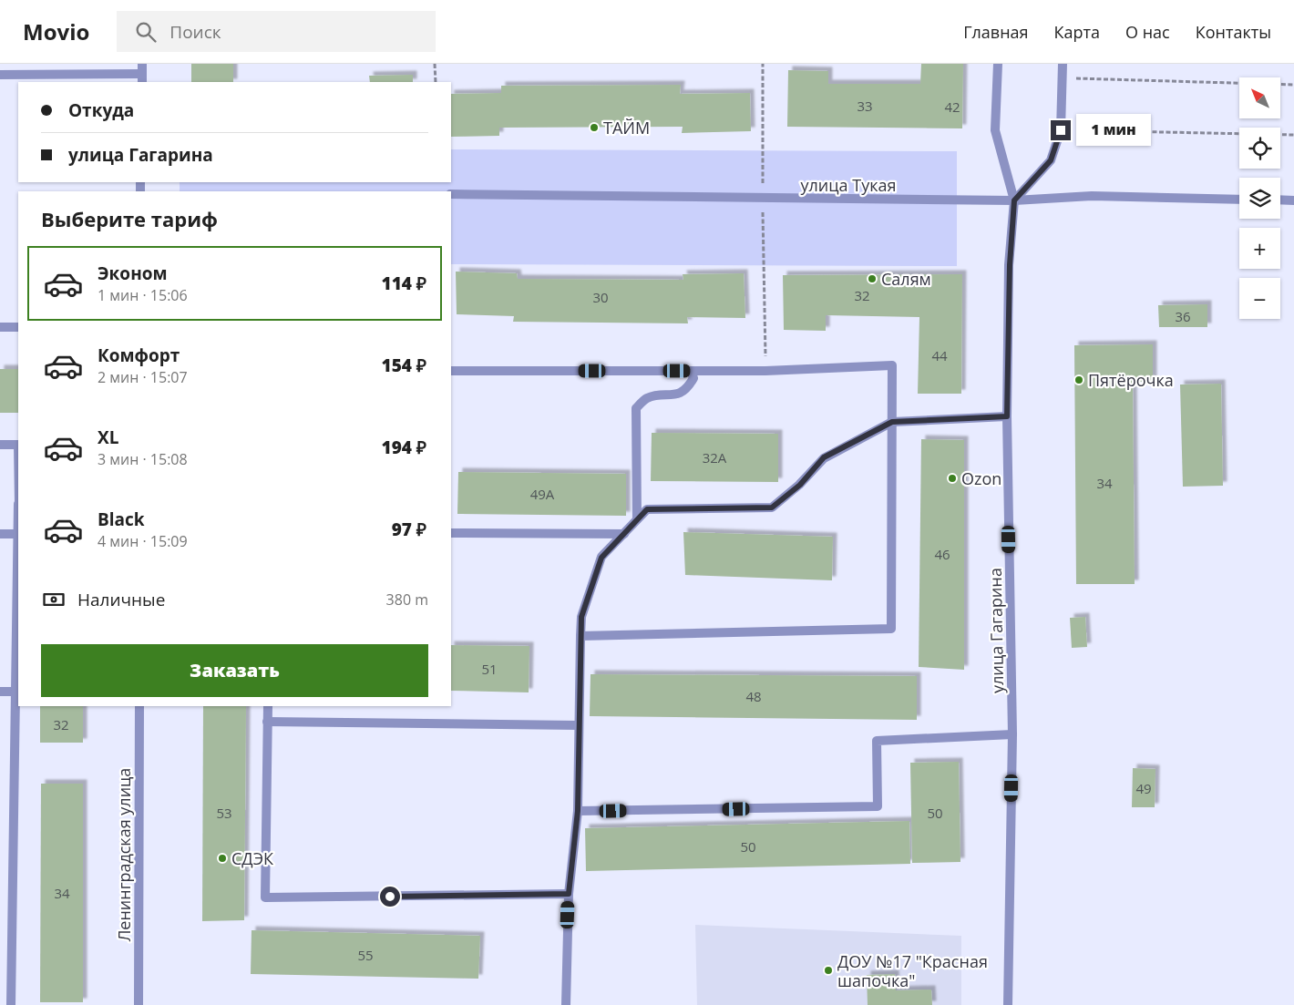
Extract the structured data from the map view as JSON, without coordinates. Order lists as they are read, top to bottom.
{
  "streets": {
    "street": ["улица Тукая", "улица Гагарина", "Ленинградская улица"]
  },
  "crossings": [
    ["улица Тукая", "улица Гагарина"]
  ],
  "places": [
    "ТАЙМ",
    "Салям",
    "Пятёрочка",
    "Ozon",
    "СДЭК",
    "ДОУ №17 \"Красная шапочка\""
  ],
  "house_numbers": [
    "33",
    "42",
    "32",
    "30",
    "36",
    "44",
    "32А",
    "34",
    "49А",
    "46",
    "51",
    "48",
    "32",
    "49",
    "53",
    "50",
    "50",
    "34",
    "55"
  ],
  "north": "top left",
  "page": {
    "header": "Movio",
    "search": "Поиск",
    "nav": [
      "Главная",
      "Карта",
      "О нас",
      "Контакты"
    ],
    "map_buttons": ["+", "−"],
    "banner": ["Откуда", "улица Гагарина"],
    "bubble": "1 мин",
    "heading": "Выберите тариф",
    "list": [
      {
        "name": "Эконом",
        "note": "1 мин · 15:06",
        "value": "114 ₽"
      },
      {
        "name": "Комфорт",
        "note": "2 мин · 15:07",
        "value": "154 ₽"
      },
      {
        "name": "XL",
        "note": "3 мин · 15:08",
        "value": "194 ₽"
      },
      {
        "name": "Black",
        "note": "4 мин · 15:09",
        "value": "97 ₽"
      }
    ],
    "pay": ["Наличные", "380 m"],
    "buttons": "Заказать"
  }
}
